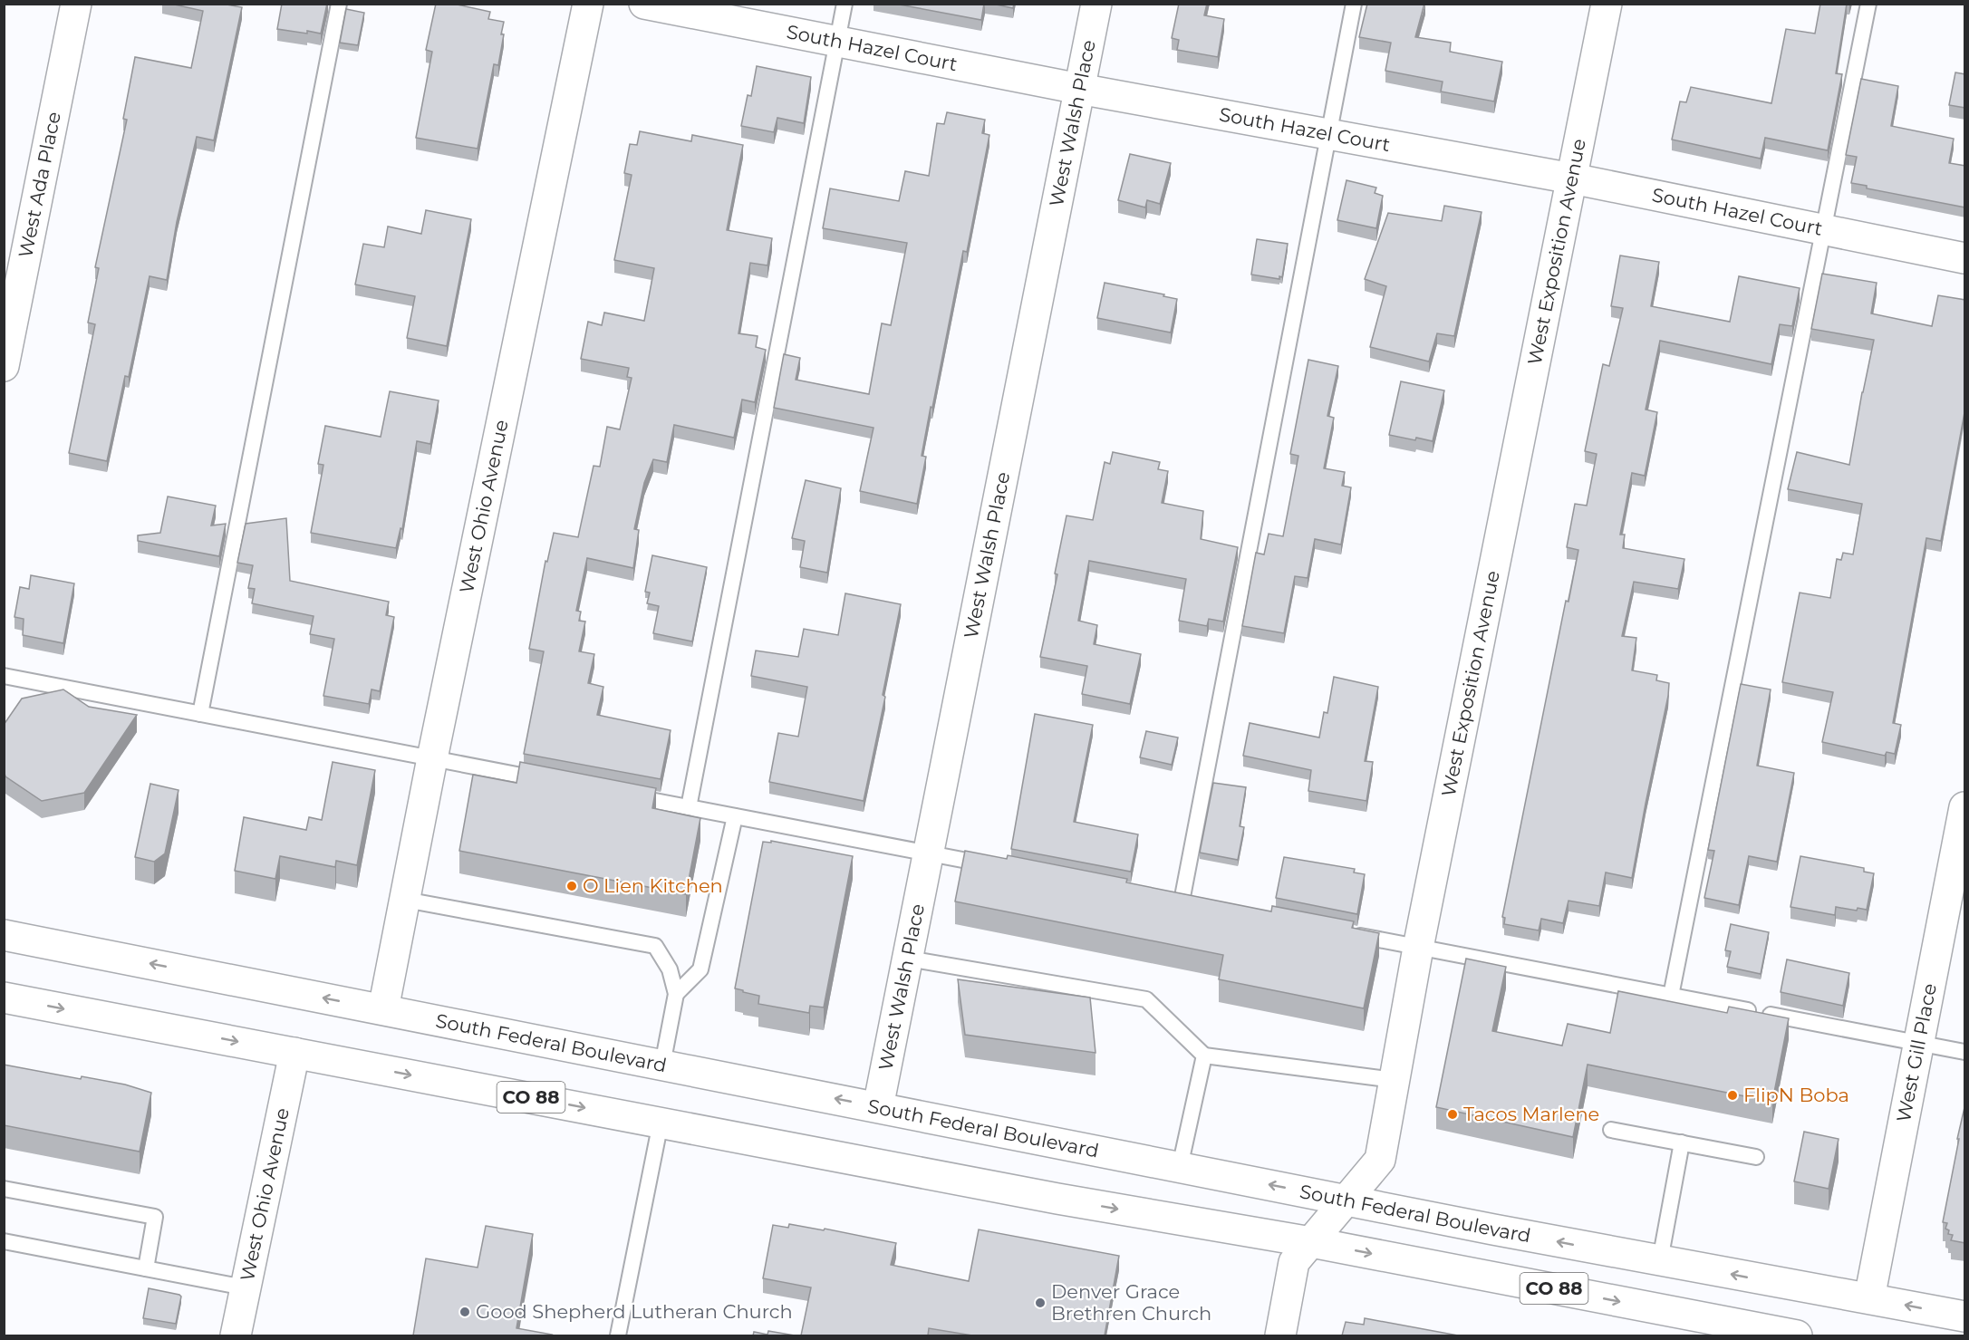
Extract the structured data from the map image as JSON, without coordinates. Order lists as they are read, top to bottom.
{
  "streets": {
    "street": [
      "South Hazel Court",
      "West Walsh Place",
      "West Ada Place",
      "West Exposition Avenue",
      "West Ohio Avenue",
      "South Federal Boulevard",
      "West Gill Place",
      "CO 88"
    ]
  },
  "crossings": [
    ["South Hazel Court", "West Walsh Place"],
    ["South Hazel Court", "West Exposition Avenue"],
    ["West Walsh Place", "South Federal Boulevard"],
    ["West Exposition Avenue", "South Federal Boulevard"],
    ["West Exposition Avenue", "CO 88"],
    ["West Ohio Avenue", "South Federal Boulevard"],
    ["West Ohio Avenue", "CO 88"],
    ["South Federal Boulevard", "West Gill Place"]
  ],
  "places": [
    "O Lien Kitchen",
    "FlipN Boba",
    "Tacos Marlene",
    "Denver Grace Brethren Church",
    "Good Shepherd Lutheran Church"
  ]
}
